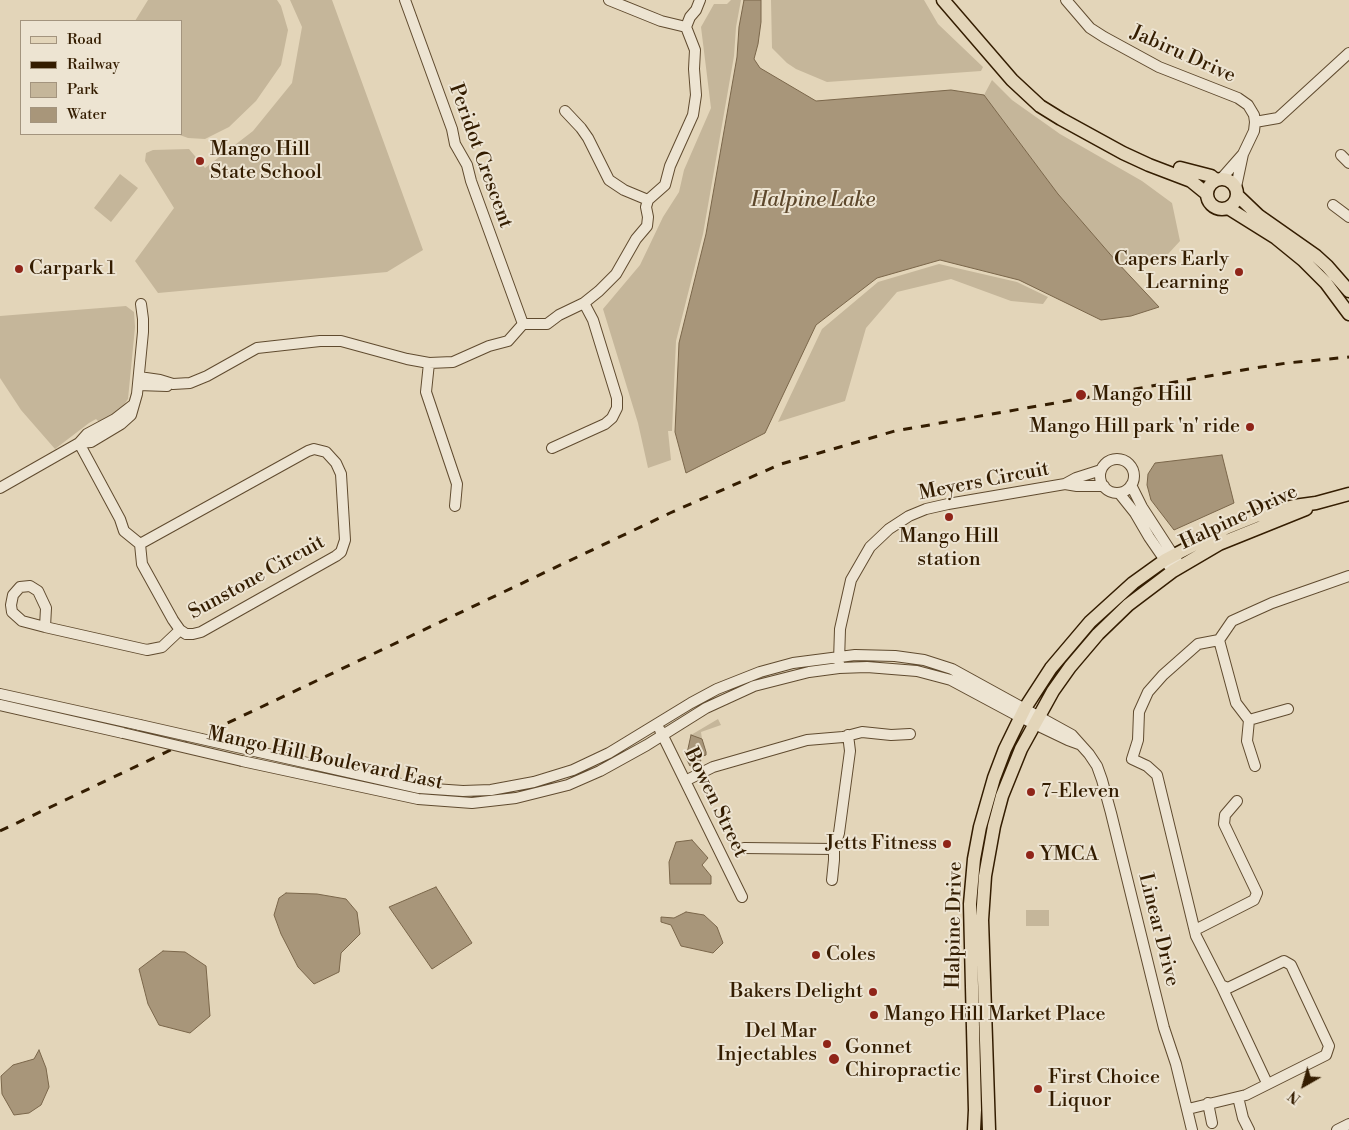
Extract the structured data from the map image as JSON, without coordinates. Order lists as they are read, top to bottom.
{
  "streets": {
    "main road": ["Halpine Drive"],
    "street": [
      "Jabiru Drive",
      "Peridot Crescent",
      "Meyers Circuit",
      "Sunstone Circuit",
      "Mango Hill Boulevard East",
      "Bowen Street",
      "Linear Drive"
    ]
  },
  "crossings": [
    ["Meyers Circuit", "Mango Hill Boulevard East"],
    ["Halpine Drive", "Mango Hill Boulevard East"],
    ["Halpine Drive", "Linear Drive"],
    ["Mango Hill Boulevard East", "Bowen Street"],
    ["Mango Hill Boulevard East", "Linear Drive"]
  ],
  "water": ["Halpine Lake"],
  "places": [
    "Mango Hill State School",
    "Carpark 1",
    "Capers Early Learning",
    "Mango Hill",
    "Mango Hill park 'n' ride",
    "Mango Hill station",
    "7-Eleven",
    "Jetts Fitness",
    "YMCA",
    "Coles",
    "Bakers Delight",
    "Mango Hill Market Place",
    "Del Mar Injectables",
    "Gonnet Chiropractic",
    "First Choice Liquor"
  ],
  "legend": [
    "Road",
    "Railway",
    "Park",
    "Water"
  ],
  "north": "bottom left"
}
